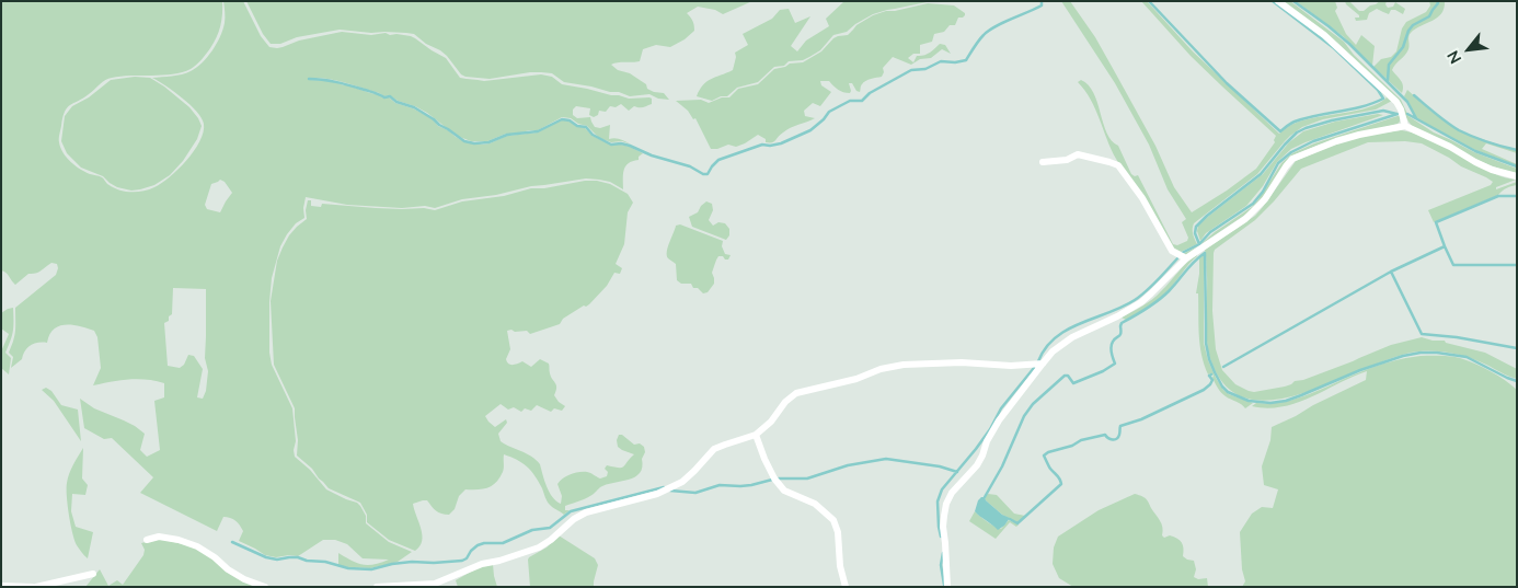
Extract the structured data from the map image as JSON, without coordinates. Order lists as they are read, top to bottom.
{
  "north": "bottom left"
}
